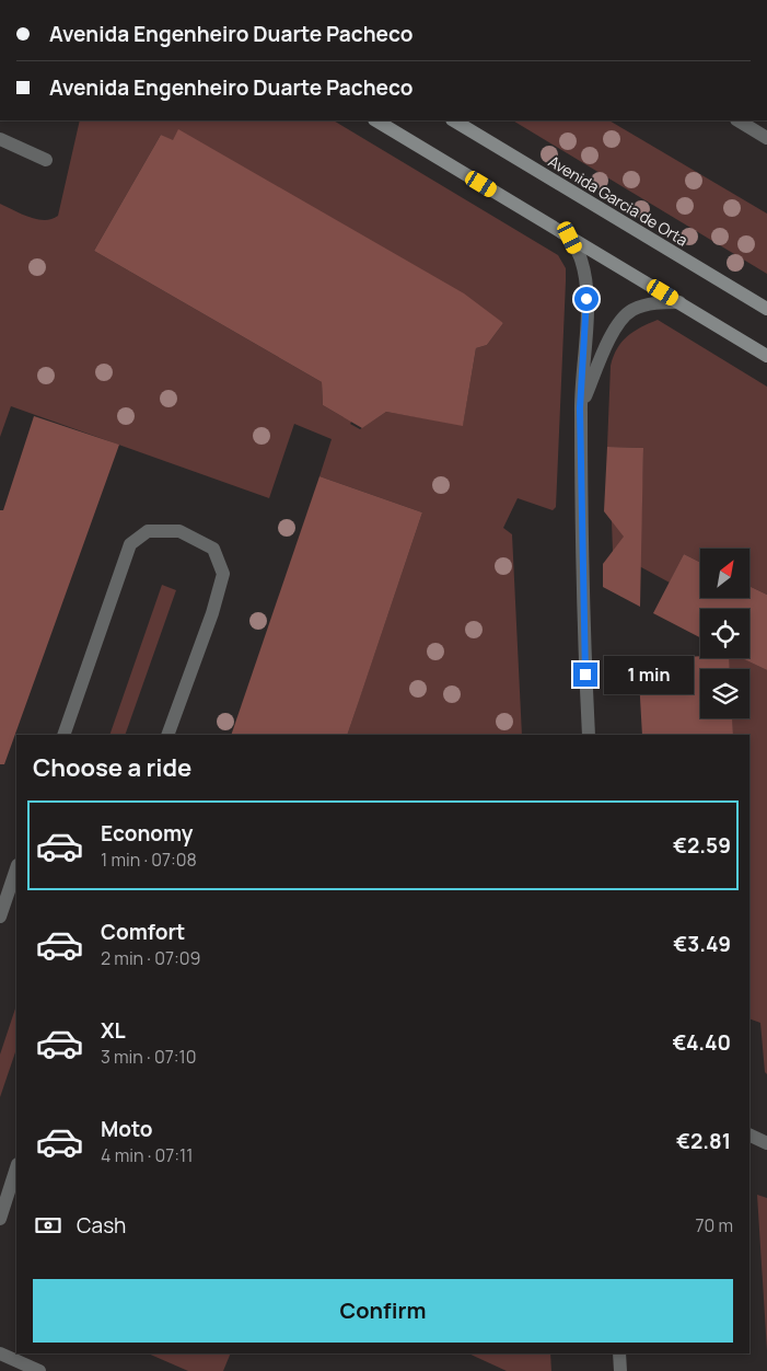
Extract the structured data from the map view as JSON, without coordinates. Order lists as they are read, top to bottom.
{
  "streets": {
    "main road": ["Avenida Garcia de Orta"]
  },
  "north": "top right",
  "page": {
    "banner": ["Avenida Engenheiro Duarte Pacheco", "Avenida Engenheiro Duarte Pacheco"],
    "bubble": "1 min",
    "heading": "Choose a ride",
    "list": [
      {
        "name": "Economy",
        "note": "1 min · 07:08",
        "value": "€2.59"
      },
      {
        "name": "Comfort",
        "note": "2 min · 07:09",
        "value": "€3.49"
      },
      {
        "name": "XL",
        "note": "3 min · 07:10",
        "value": "€4.40"
      },
      {
        "name": "Moto",
        "note": "4 min · 07:11",
        "value": "€2.81"
      }
    ],
    "pay": ["Cash", "70 m"],
    "buttons": "Confirm"
  }
}
